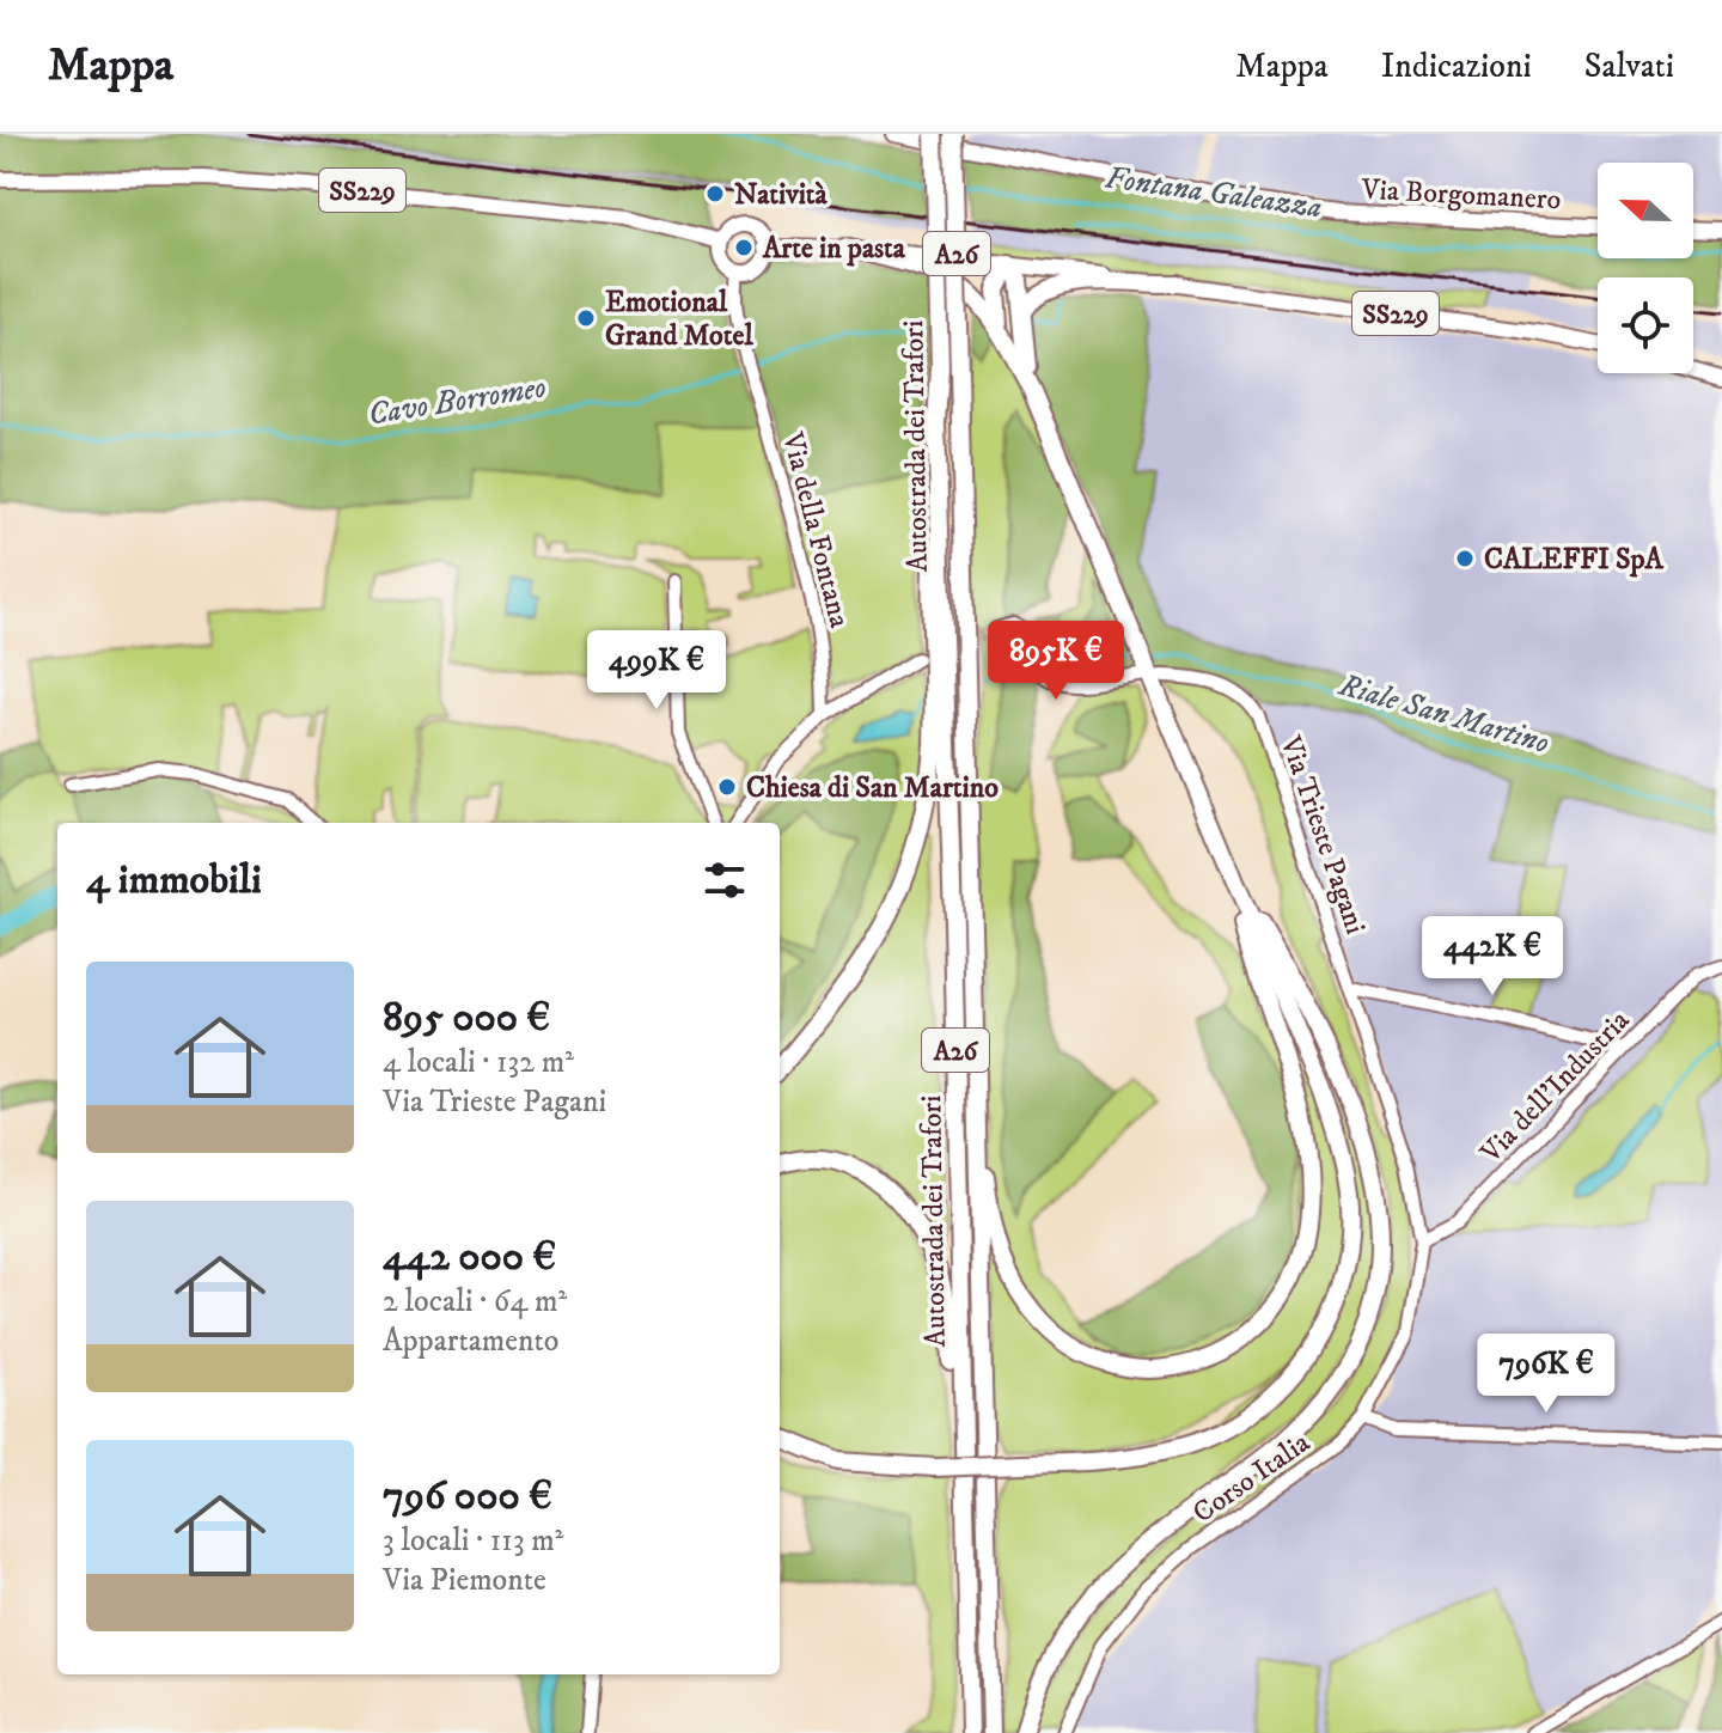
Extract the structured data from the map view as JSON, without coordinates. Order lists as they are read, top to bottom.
{
  "streets": {
    "highway": ["A26", "Autostrada dei Trafori"],
    "main road": ["SS229", "Via Borgomanero"],
    "street": [
      "Via della Fontana",
      "Via Trieste Pagani",
      "Via dell'Industria",
      "Corso Italia"
    ]
  },
  "crossings": [
    ["SS229", "Via della Fontana"],
    ["Via Trieste Pagani", "Via dell'Industria"],
    ["Via Trieste Pagani", "Corso Italia"],
    ["Via dell'Industria", "Corso Italia"]
  ],
  "water": ["Fontana Galeazza", "Cavo Borromeo", "Riale San Martino"],
  "places": [
    "Natività",
    "Arte in pasta",
    "Emotional Grand Motel",
    "CALEFFI SpA",
    "Chiesa di San Martino"
  ],
  "north": "left",
  "page": {
    "header": "Mappa",
    "nav": ["Mappa", "Indicazioni", "Salvati"],
    "price": [
      "895K €",
      "499K €",
      "442K €",
      "796K €"
    ],
    "heading": "4 immobili",
    "list": [
      {
        "name": "895 000 €",
        "note": "4 locali · 132 m² · Via Trieste Pagani"
      },
      {
        "name": "442 000 €",
        "note": "2 locali · 64 m² · Appartamento"
      },
      {
        "name": "796 000 €",
        "note": "3 locali · 113 m² · Via Piemonte"
      }
    ]
  }
}
